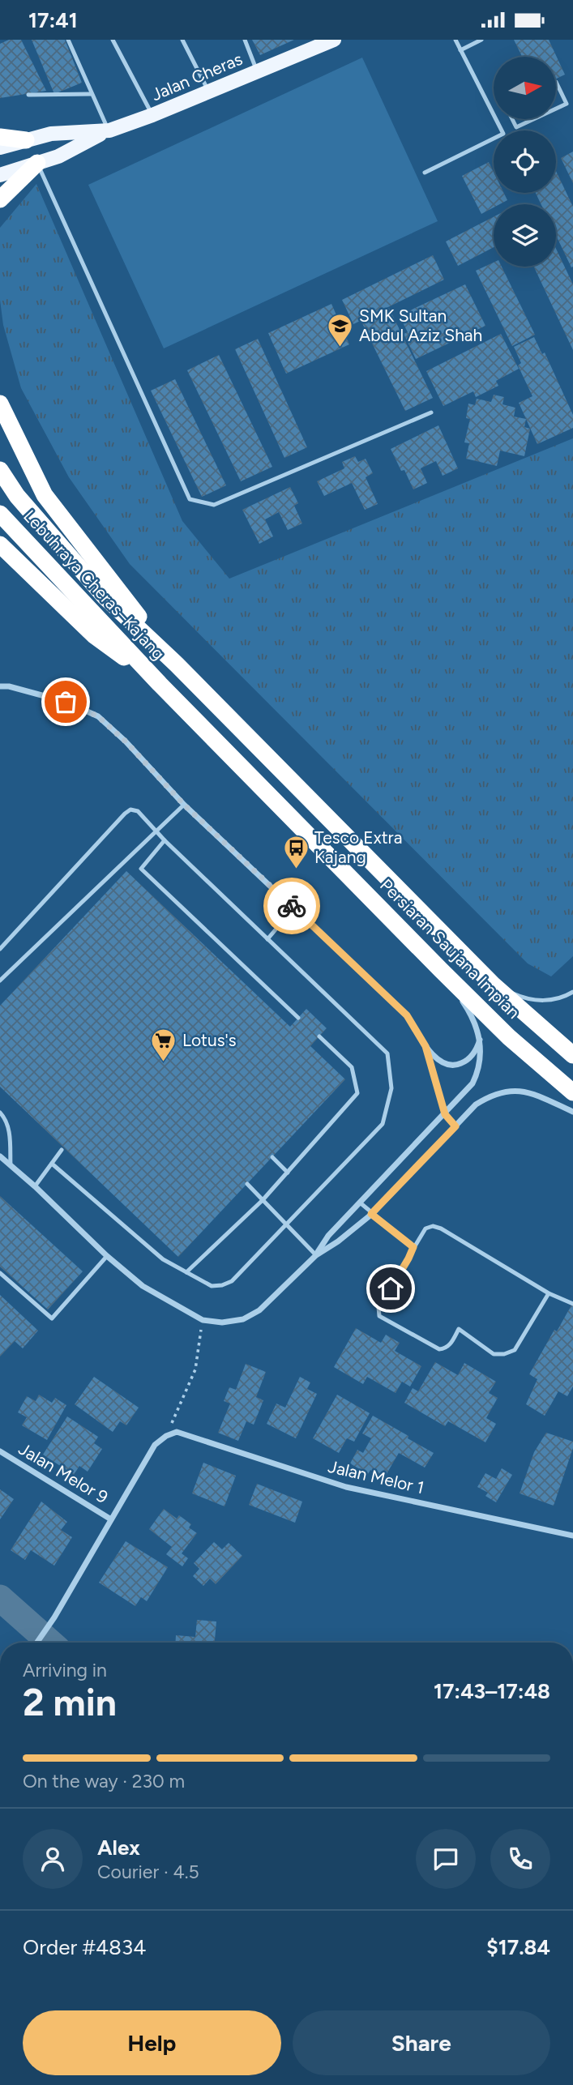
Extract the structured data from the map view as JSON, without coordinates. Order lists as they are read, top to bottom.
{
  "streets": {
    "highway": ["Lebuhraya Cheras–Kajang", "Persiaran Saujana Impian"],
    "main road": ["Jalan Cheras"],
    "street": ["Jalan Melor 9", "Jalan Melor 1"]
  },
  "crossings": [
    ["Lebuhraya Cheras–Kajang", "Persiaran Saujana Impian"]
  ],
  "places": {
    "school or university": ["SMK Sultan Abdul Aziz Shah"],
    "bus stop": ["Tesco Extra Kajang"],
    "supermarket": ["Lotus's"]
  },
  "north": "right",
  "page": {
    "status": "17:41",
    "heading": ["2 min", "Arriving in", "17:43–17:48"],
    "panel": [
      "Alex",
      "Courier · 4.5",
      "Order #4834",
      "$17.84"
    ],
    "bar": "On the way · 230 m",
    "buttons": ["Help", "Share"]
  }
}
